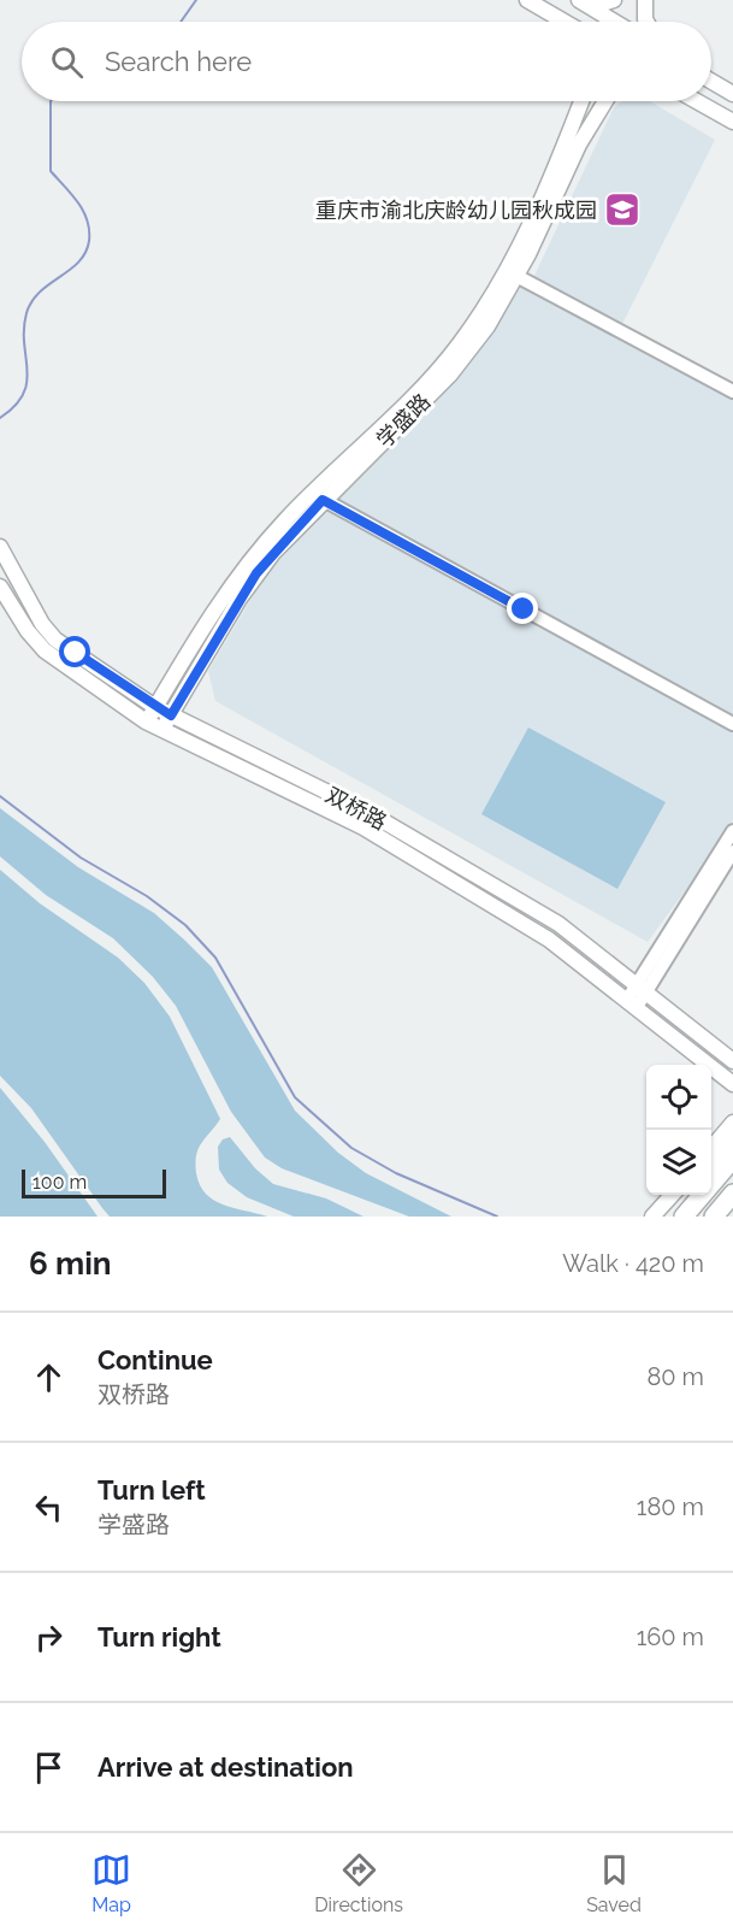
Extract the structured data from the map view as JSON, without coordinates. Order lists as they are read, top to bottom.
{
  "streets": {
    "main road": ["学盛路", "双桥路"]
  },
  "crossings": [
    ["学盛路", "双桥路"]
  ],
  "places": {
    "school or university": ["重庆市渝北庆龄幼儿园秋成园"]
  },
  "scale_bar": "100 m",
  "page": {
    "search": "Search here",
    "scale": "100 m",
    "heading": ["6 min", "Walk · 420 m"],
    "list": [
      ["Continue", "双桥路", "80 m"],
      ["Turn left", "学盛路", "180 m"],
      ["Turn right", "160 m"],
      "Arrive at destination"
    ],
    "nav": ["Map", "Directions", "Saved"]
  }
}
